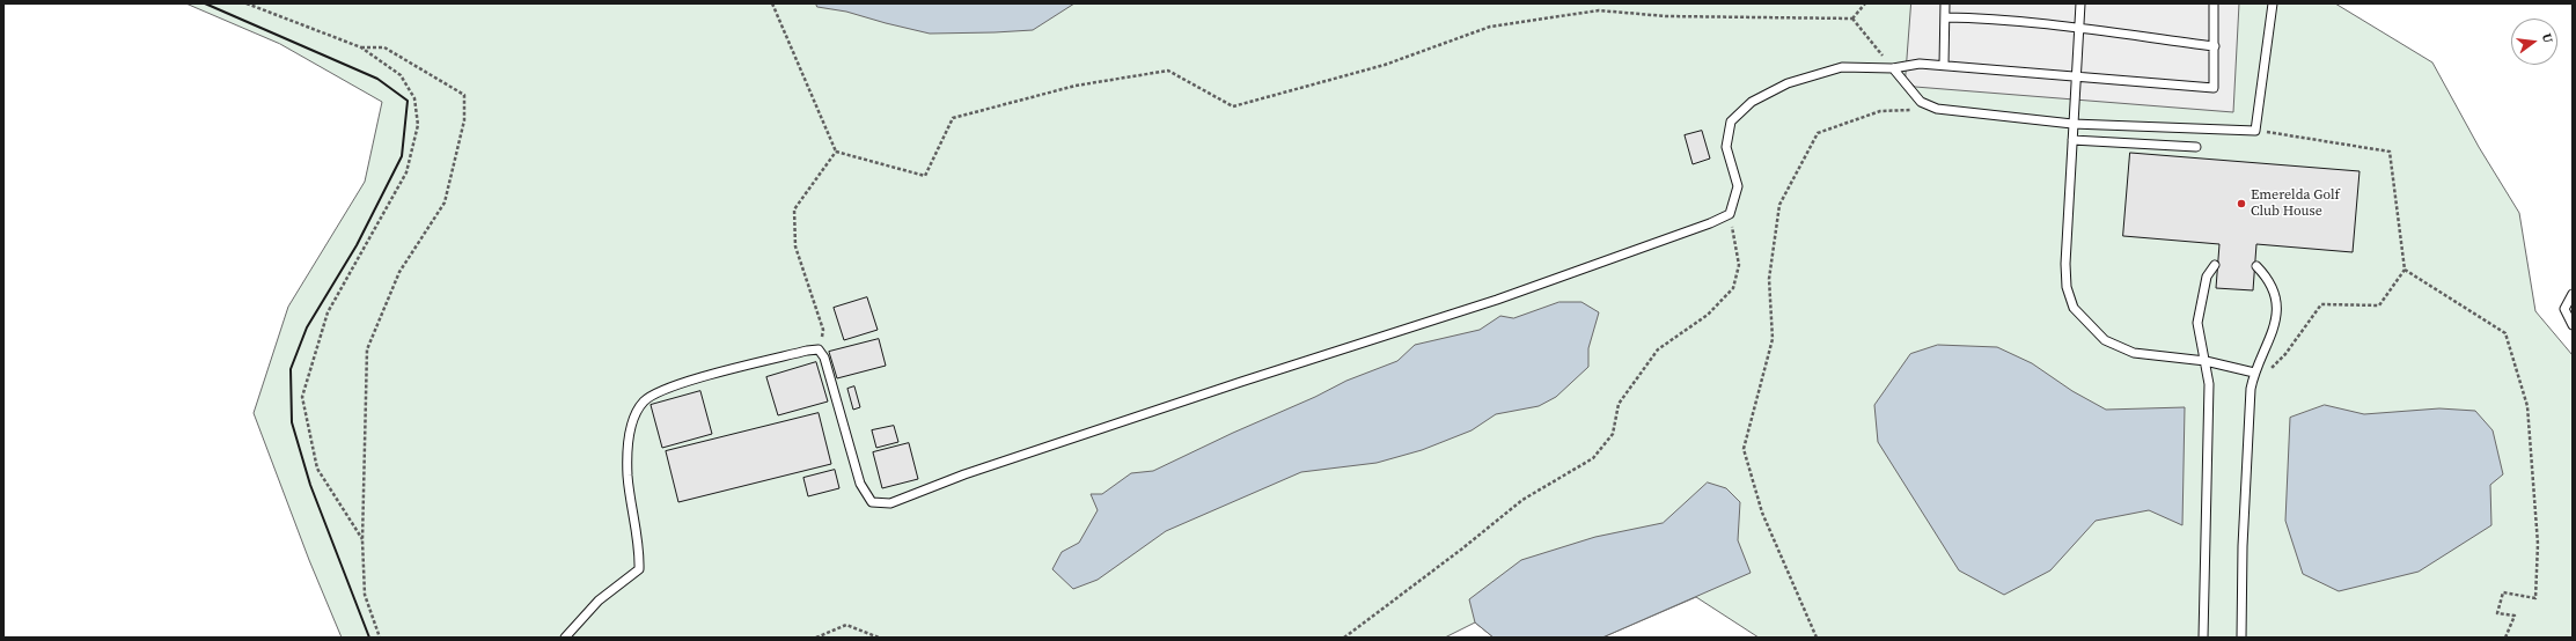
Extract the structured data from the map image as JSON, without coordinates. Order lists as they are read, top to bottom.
{
  "places": ["Emerelda Golf Club House"],
  "north": "right"
}
